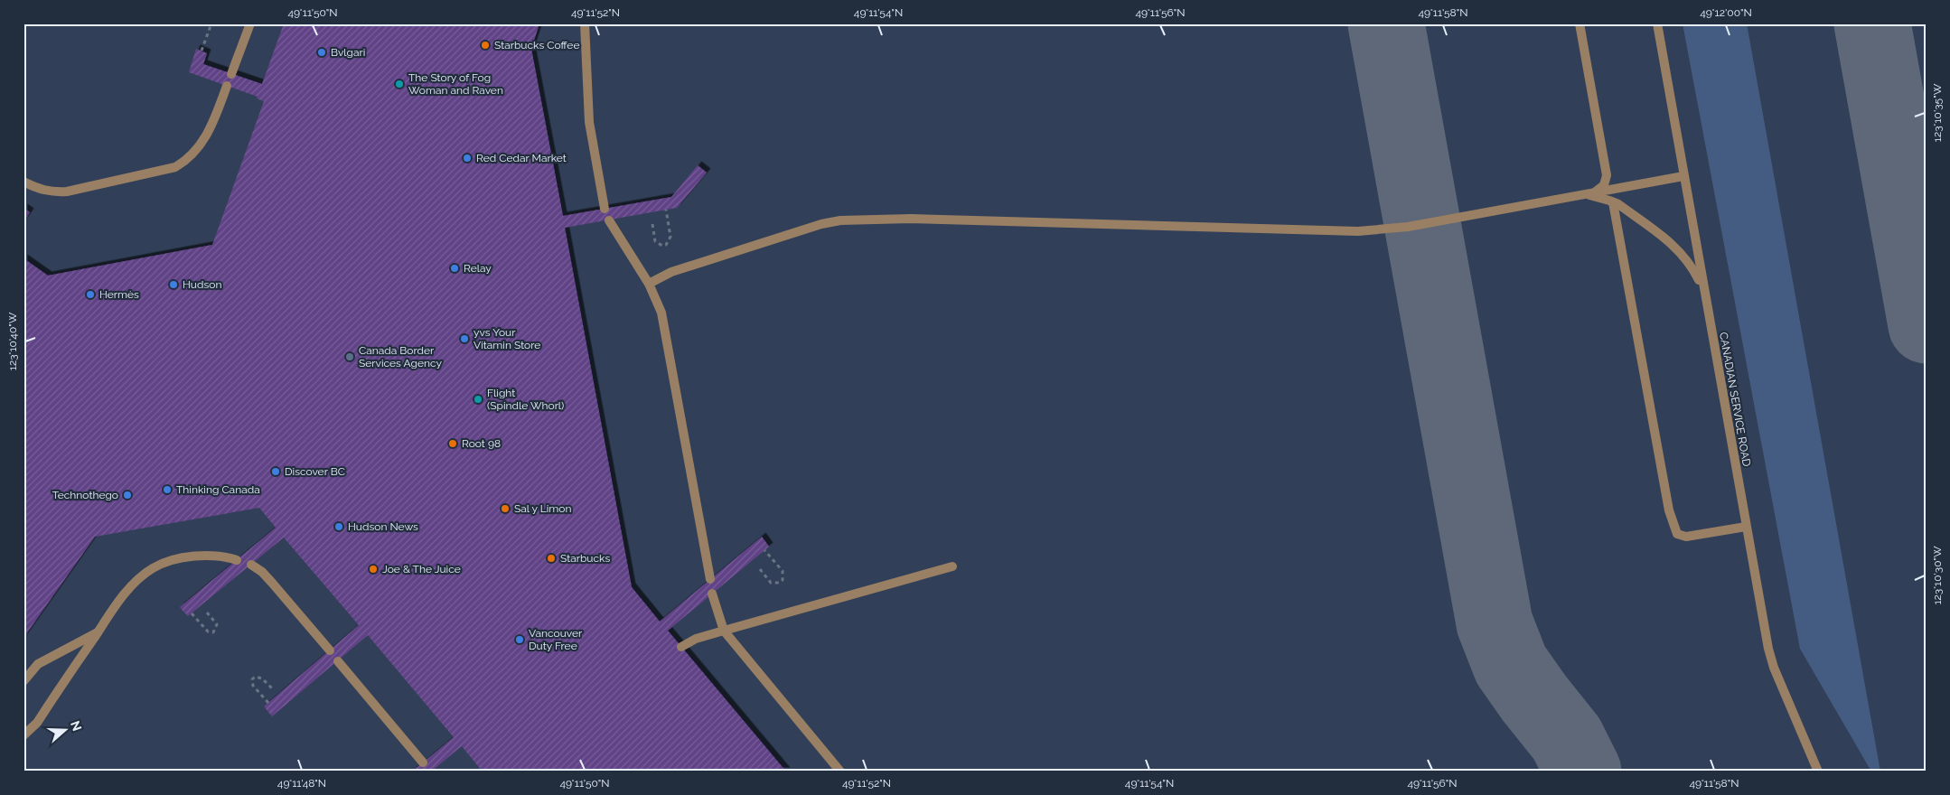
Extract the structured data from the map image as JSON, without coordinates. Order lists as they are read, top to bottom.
{
  "streets": {
    "lane": ["CANADIAN SERVICE ROAD"]
  },
  "places": [
    "Starbucks Coffee",
    "Bvlgari",
    "The Story of Fog Woman and Raven",
    "Red Cedar Market",
    "Relay",
    "Hudson",
    "Hermès",
    "yvs Your Vitamin Store",
    "Canada Border Services Agency",
    "Flight (Spindle Whorl)",
    "Root 98",
    "Discover BC",
    "Thinking Canada",
    "Technothego",
    "Sal y Limon",
    "Hudson News",
    "Starbucks",
    "Joe & The Juice",
    "Vancouver Duty Free"
  ],
  "north": "right",
  "coordinates": [
    "49°11'50\"N",
    "49°11'52\"N",
    "49°11'54\"N",
    "49°11'56\"N",
    "49°11'58\"N",
    "49°12'00\"N",
    "123°10'35\"W",
    "123°10'40\"W",
    "123°10'30\"W",
    "49°11'48\"N"
  ]
}
